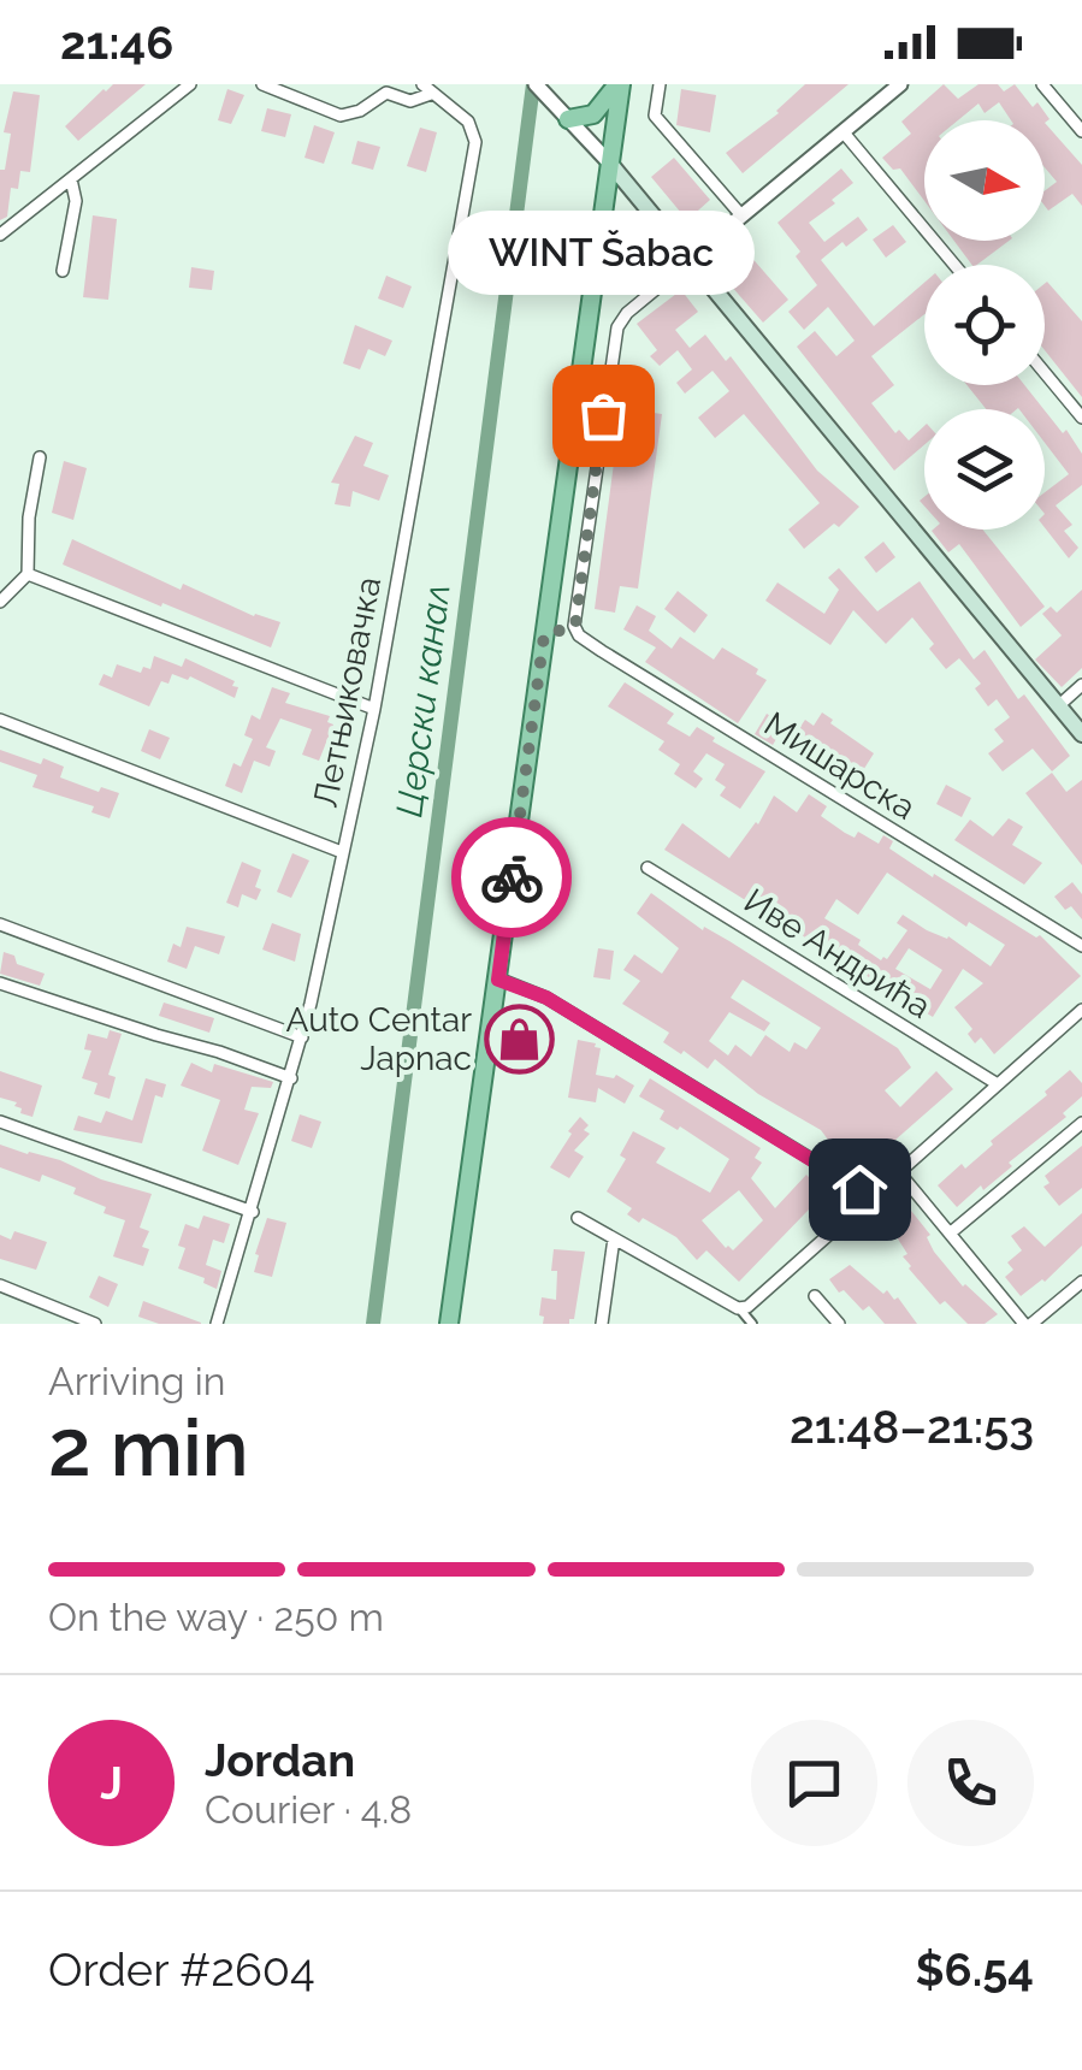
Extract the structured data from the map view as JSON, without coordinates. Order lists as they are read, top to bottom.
{
  "streets": {
    "street": ["Летњиковачка", "Мишарска", "Иве Андрића"]
  },
  "water": ["Церски канал"],
  "places": {
    "other": ["WINT Šabac"],
    "shop": ["Auto Centar Japnac"]
  },
  "north": "right",
  "page": {
    "status": "21:46",
    "bubble": "WINT Šabac",
    "heading": ["2 min", "Arriving in", "21:48–21:53"],
    "panel": [
      "Jordan",
      "Courier · 4.8",
      "Order #2604",
      "$6.54"
    ],
    "bar": "On the way · 250 m",
    "round": "J"
  }
}
